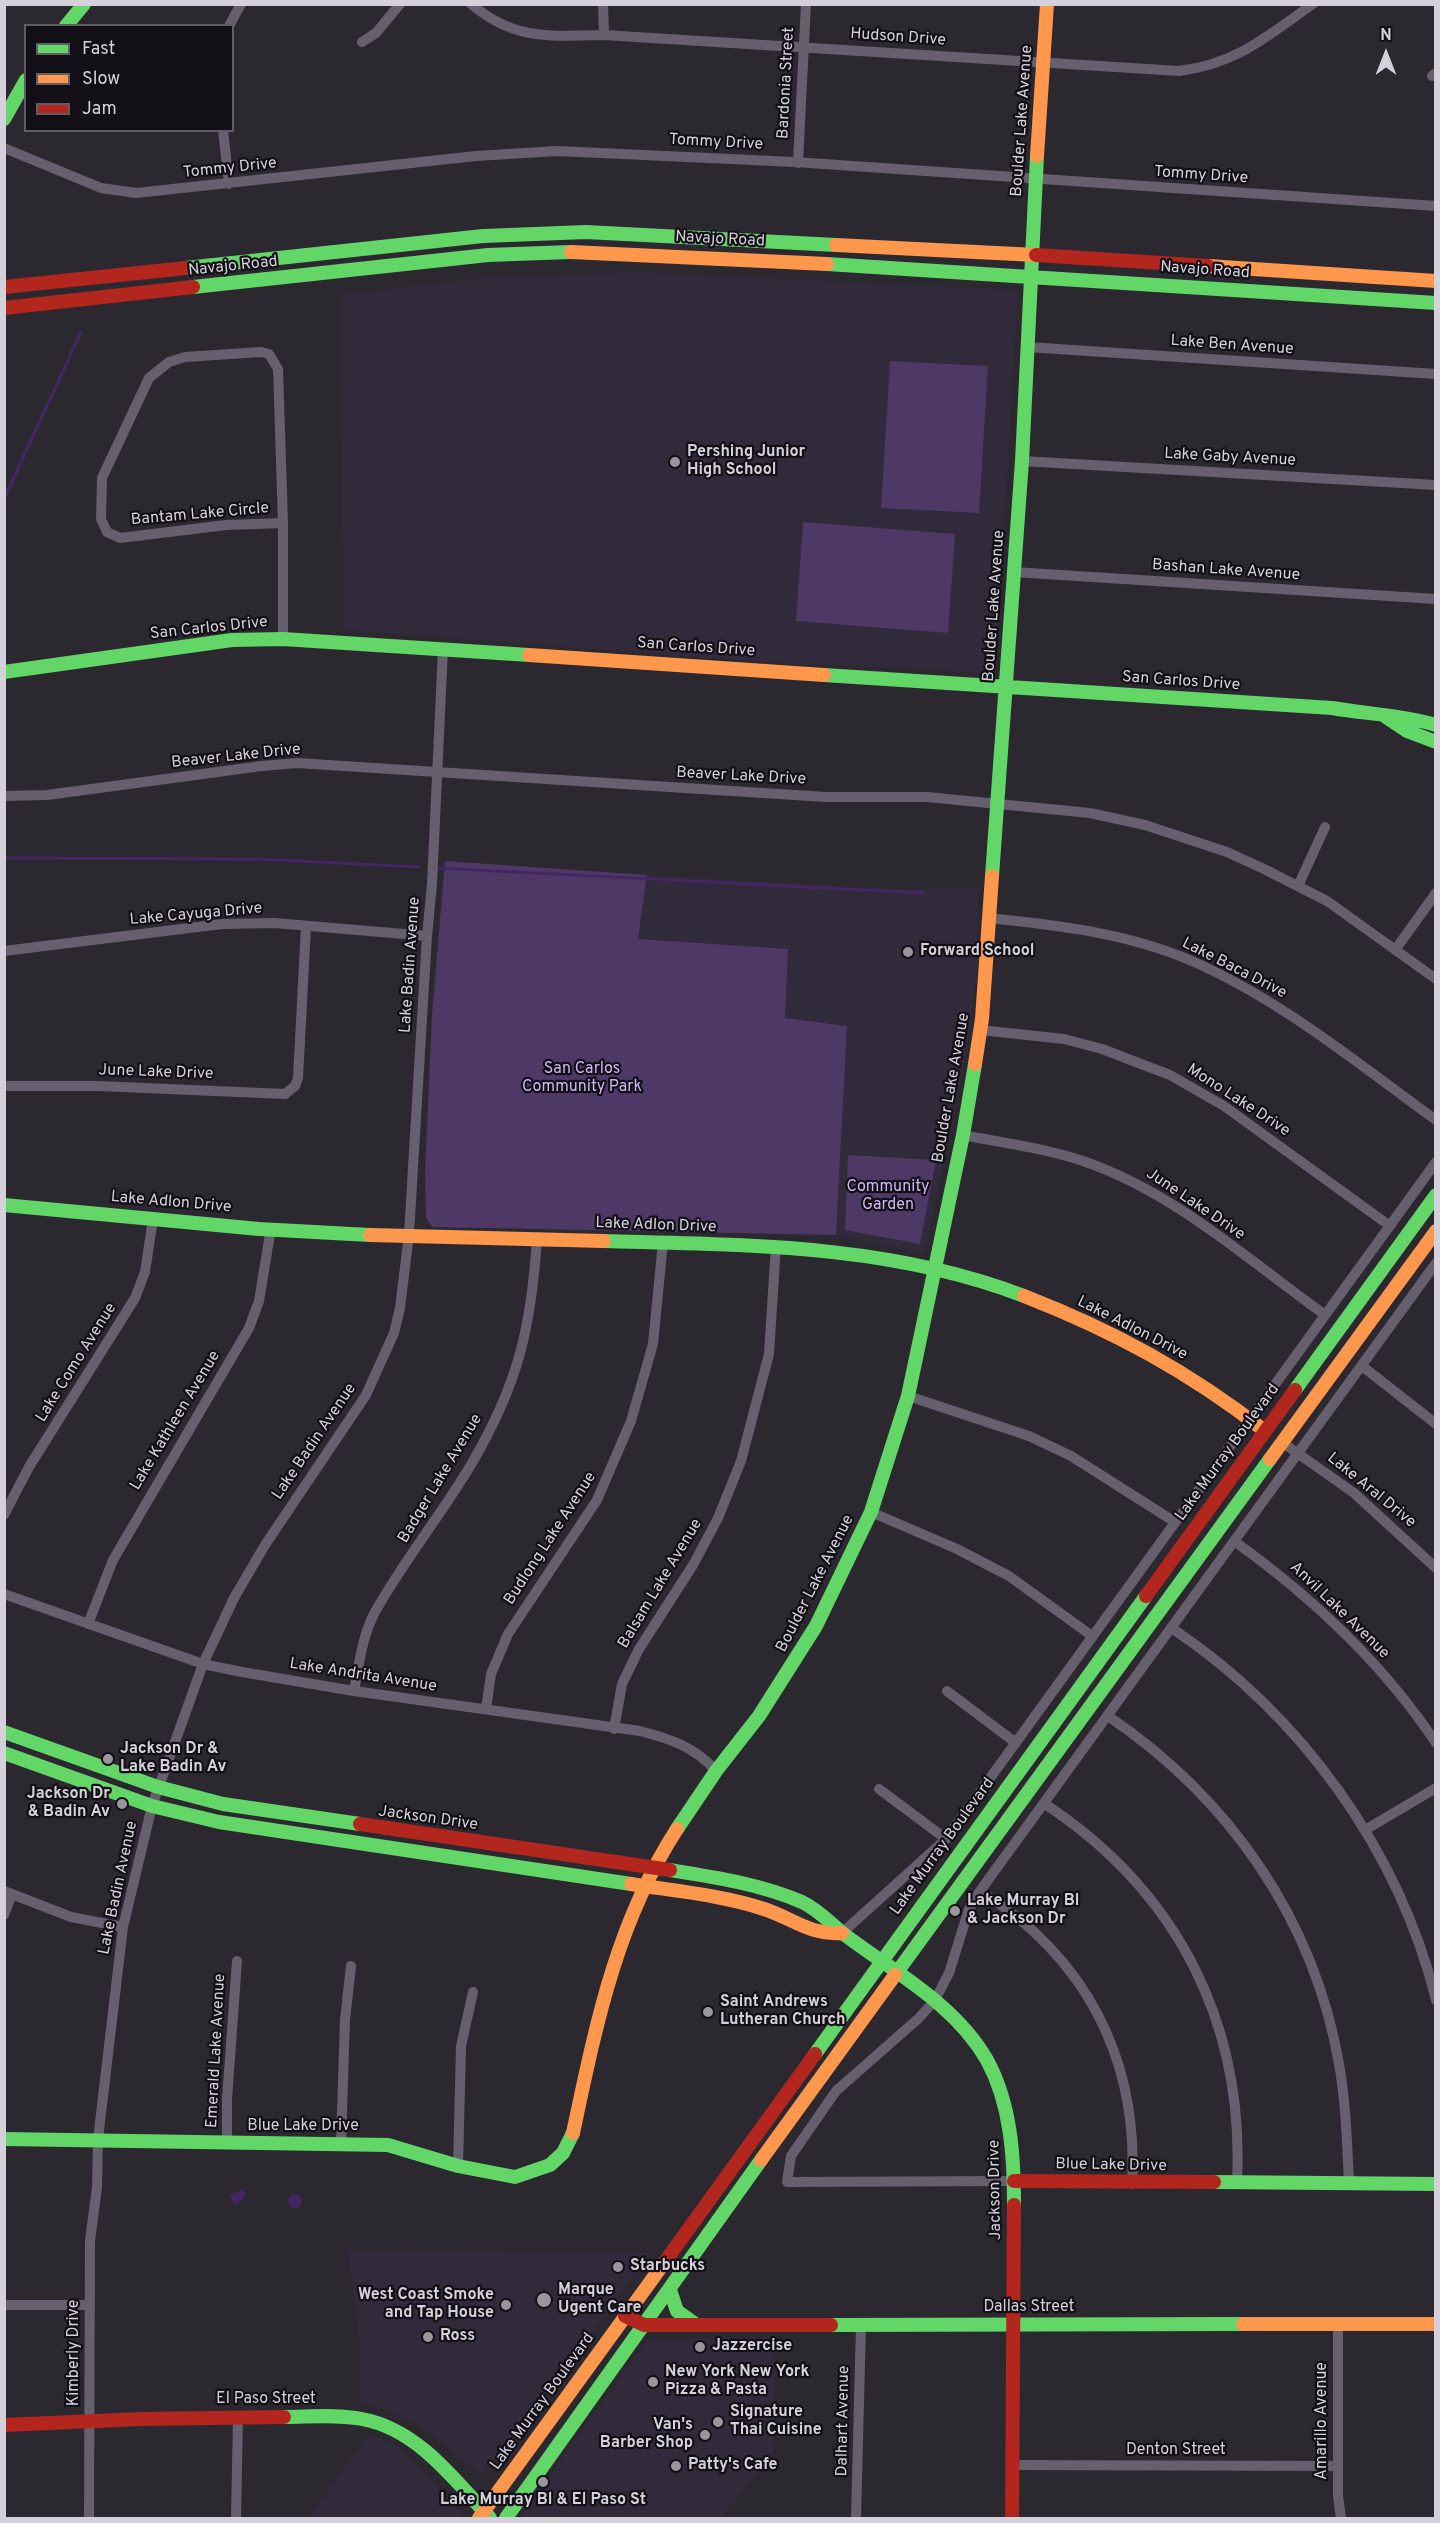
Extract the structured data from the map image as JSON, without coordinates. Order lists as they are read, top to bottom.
{
  "streets": {
    "main road": [
      "Boulder Lake Avenue",
      "Navajo Road",
      "San Carlos Drive",
      "Lake Adlon Drive",
      "Lake Murray Boulevard",
      "Jackson Drive",
      "Blue Lake Drive",
      "Dallas Street",
      "El Paso Street"
    ],
    "street": [
      "Hudson Drive",
      "Bardonia Street",
      "Tommy Drive",
      "Lake Ben Avenue",
      "Lake Gaby Avenue",
      "Bantam Lake Circle",
      "Bashan Lake Avenue",
      "Beaver Lake Drive",
      "Lake Cayuga Drive",
      "Lake Badin Avenue",
      "Lake Baca Drive",
      "June Lake Drive",
      "Mono Lake Drive",
      "Lake Como Avenue",
      "Lake Kathleen Avenue",
      "Badger Lake Avenue",
      "Lake Aral Drive",
      "Budlong Lake Avenue",
      "Balsam Lake Avenue",
      "Anvil Lake Avenue",
      "Lake Andrita Avenue",
      "Emerald Lake Avenue",
      "Kimberly Drive",
      "Dalhart Avenue",
      "Amarillo Avenue",
      "Denton Street"
    ]
  },
  "crossings": [
    ["Hudson Drive", "Bardonia Street"],
    ["Hudson Drive", "Boulder Lake Avenue"],
    ["Bardonia Street", "Tommy Drive"],
    ["Boulder Lake Avenue", "Tommy Drive"],
    ["Boulder Lake Avenue", "Navajo Road"],
    ["Boulder Lake Avenue", "Lake Ben Avenue"],
    ["Boulder Lake Avenue", "Lake Gaby Avenue"],
    ["Boulder Lake Avenue", "Bashan Lake Avenue"],
    ["Boulder Lake Avenue", "San Carlos Drive"],
    ["Boulder Lake Avenue", "Beaver Lake Drive"],
    ["Boulder Lake Avenue", "Lake Baca Drive"],
    ["Boulder Lake Avenue", "June Lake Drive"],
    ["Boulder Lake Avenue", "Mono Lake Drive"],
    ["Boulder Lake Avenue", "Lake Adlon Drive"],
    ["Boulder Lake Avenue", "Lake Andrita Avenue"],
    ["Boulder Lake Avenue", "Jackson Drive"],
    ["Boulder Lake Avenue", "Blue Lake Drive"],
    ["San Carlos Drive", "Lake Badin Avenue"],
    ["Beaver Lake Drive", "Lake Badin Avenue"],
    ["Lake Cayuga Drive", "Lake Badin Avenue"],
    ["Lake Cayuga Drive", "June Lake Drive"],
    ["Lake Badin Avenue", "Lake Adlon Drive"],
    ["Lake Badin Avenue", "Lake Andrita Avenue"],
    ["Lake Badin Avenue", "Jackson Drive"],
    ["Lake Badin Avenue", "Blue Lake Drive"],
    ["Lake Badin Avenue", "Kimberly Drive"],
    ["June Lake Drive", "Lake Murray Boulevard"],
    ["Mono Lake Drive", "Lake Murray Boulevard"],
    ["Lake Adlon Drive", "Lake Como Avenue"],
    ["Lake Adlon Drive", "Lake Kathleen Avenue"],
    ["Lake Adlon Drive", "Lake Murray Boulevard"],
    ["Lake Adlon Drive", "Badger Lake Avenue"],
    ["Lake Adlon Drive", "Budlong Lake Avenue"],
    ["Lake Adlon Drive", "Balsam Lake Avenue"],
    ["Lake Kathleen Avenue", "Lake Andrita Avenue"],
    ["Lake Murray Boulevard", "Jackson Drive"],
    ["Lake Murray Boulevard", "Dallas Street"],
    ["Lake Murray Boulevard", "El Paso Street"],
    ["Badger Lake Avenue", "Lake Andrita Avenue"],
    ["Budlong Lake Avenue", "Lake Andrita Avenue"],
    ["Balsam Lake Avenue", "Lake Andrita Avenue"],
    ["Jackson Drive", "Blue Lake Drive"],
    ["Jackson Drive", "Dallas Street"],
    ["Jackson Drive", "Denton Street"],
    ["Emerald Lake Avenue", "Blue Lake Drive"],
    ["Dallas Street", "Dalhart Avenue"],
    ["Dallas Street", "Amarillo Avenue"],
    ["Kimberly Drive", "El Paso Street"],
    ["Amarillo Avenue", "Denton Street"]
  ],
  "parks": ["San Carlos Community Park", "Community Garden"],
  "places": [
    "Pershing Junior High School",
    "Forward School",
    "Jackson Dr & Lake Badin Av",
    "Jackson Dr & Badin Av",
    "Lake Murray Bl & Jackson Dr",
    "Saint Andrews Lutheran Church",
    "Starbucks",
    "Marque Ugent Care",
    "West Coast Smoke and Tap House",
    "Ross",
    "Jazzercise",
    "New York New York Pizza & Pasta",
    "Signature Thai Cuisine",
    "Van's Barber Shop",
    "Patty's Cafe",
    "Lake Murray Bl & El Paso St"
  ],
  "legend": ["Fast", "Slow", "Jam"],
  "north": "top"
}
